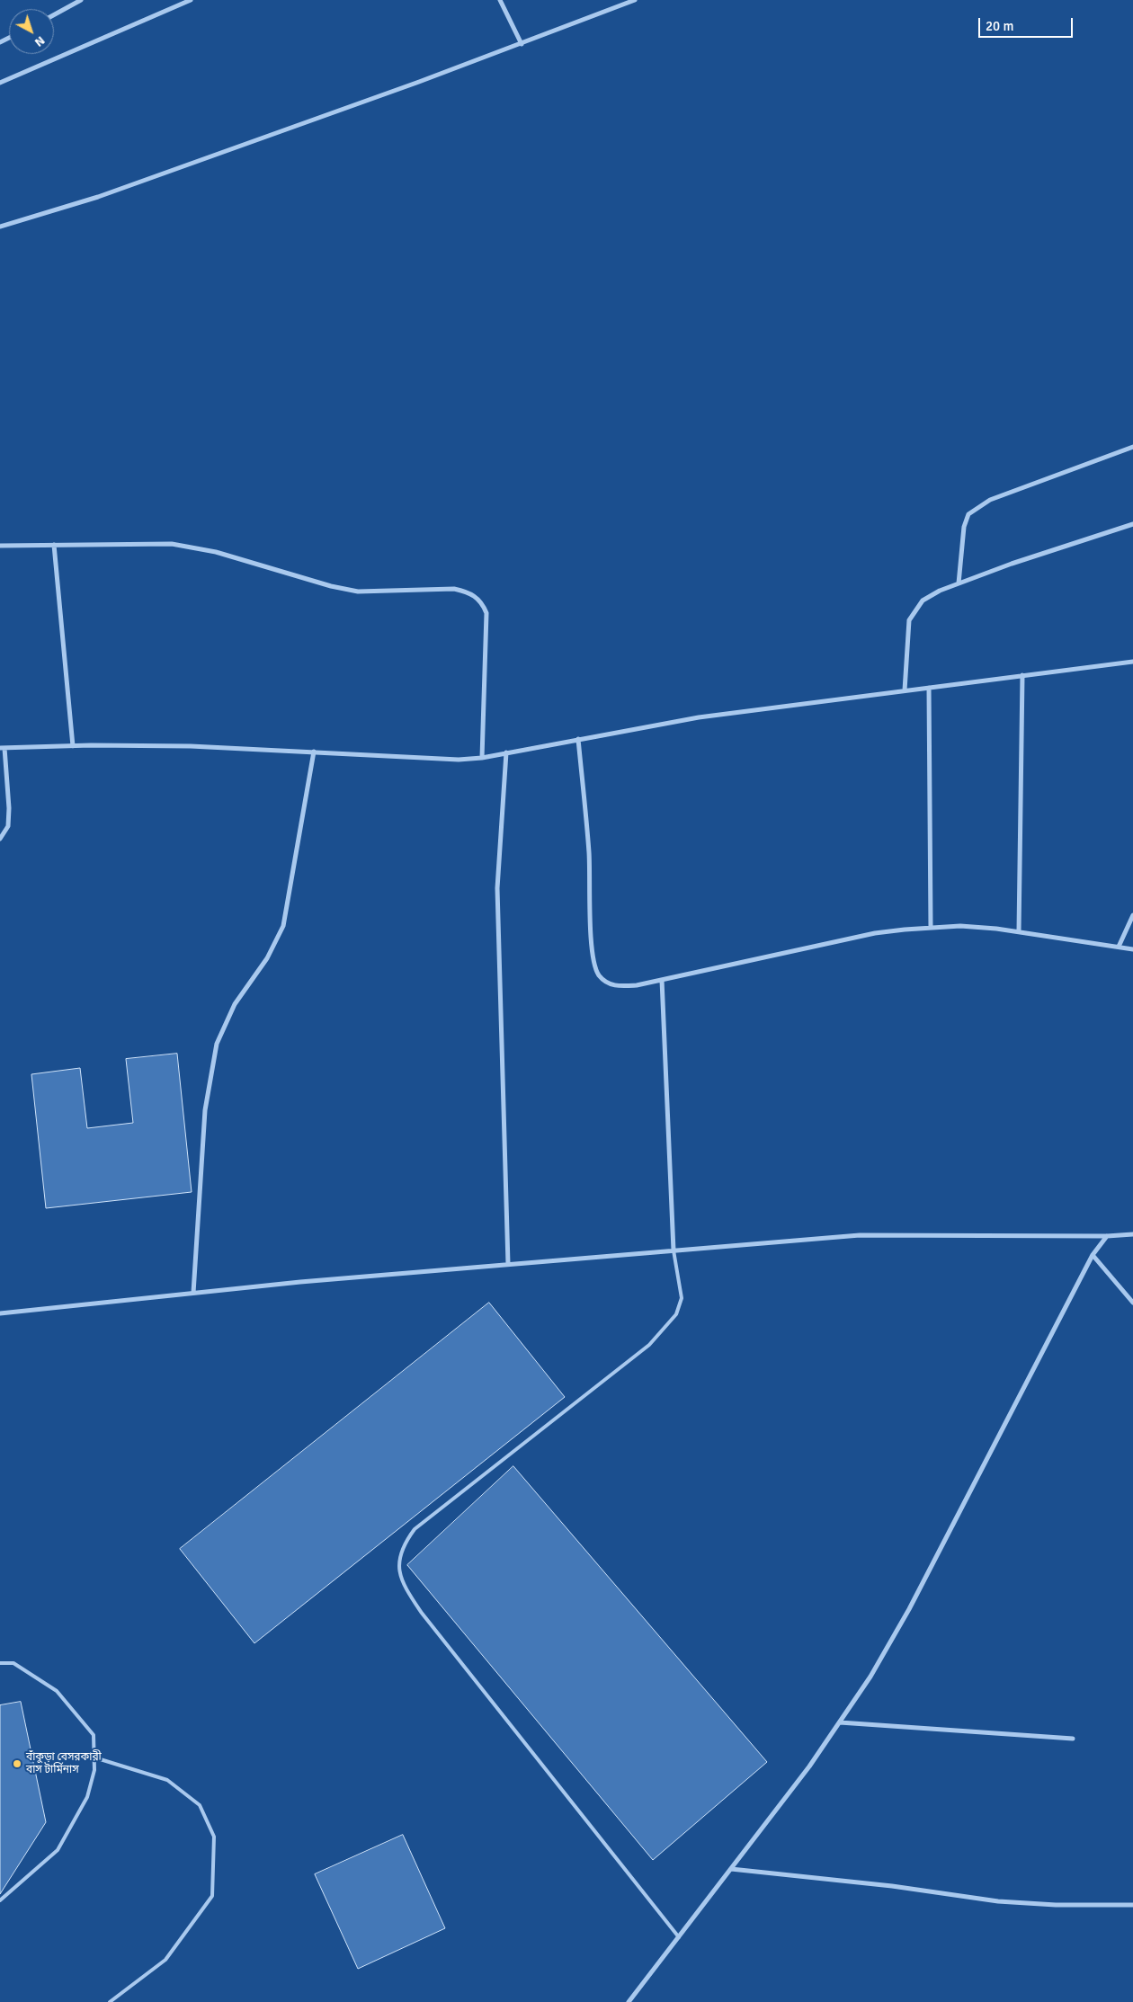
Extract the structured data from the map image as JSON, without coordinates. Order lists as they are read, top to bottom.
{
  "places": ["বাঁকুড়া বেসরকারী বাস টার্মিনাস"],
  "scale_bar": "20 m",
  "north": "bottom right"
}
